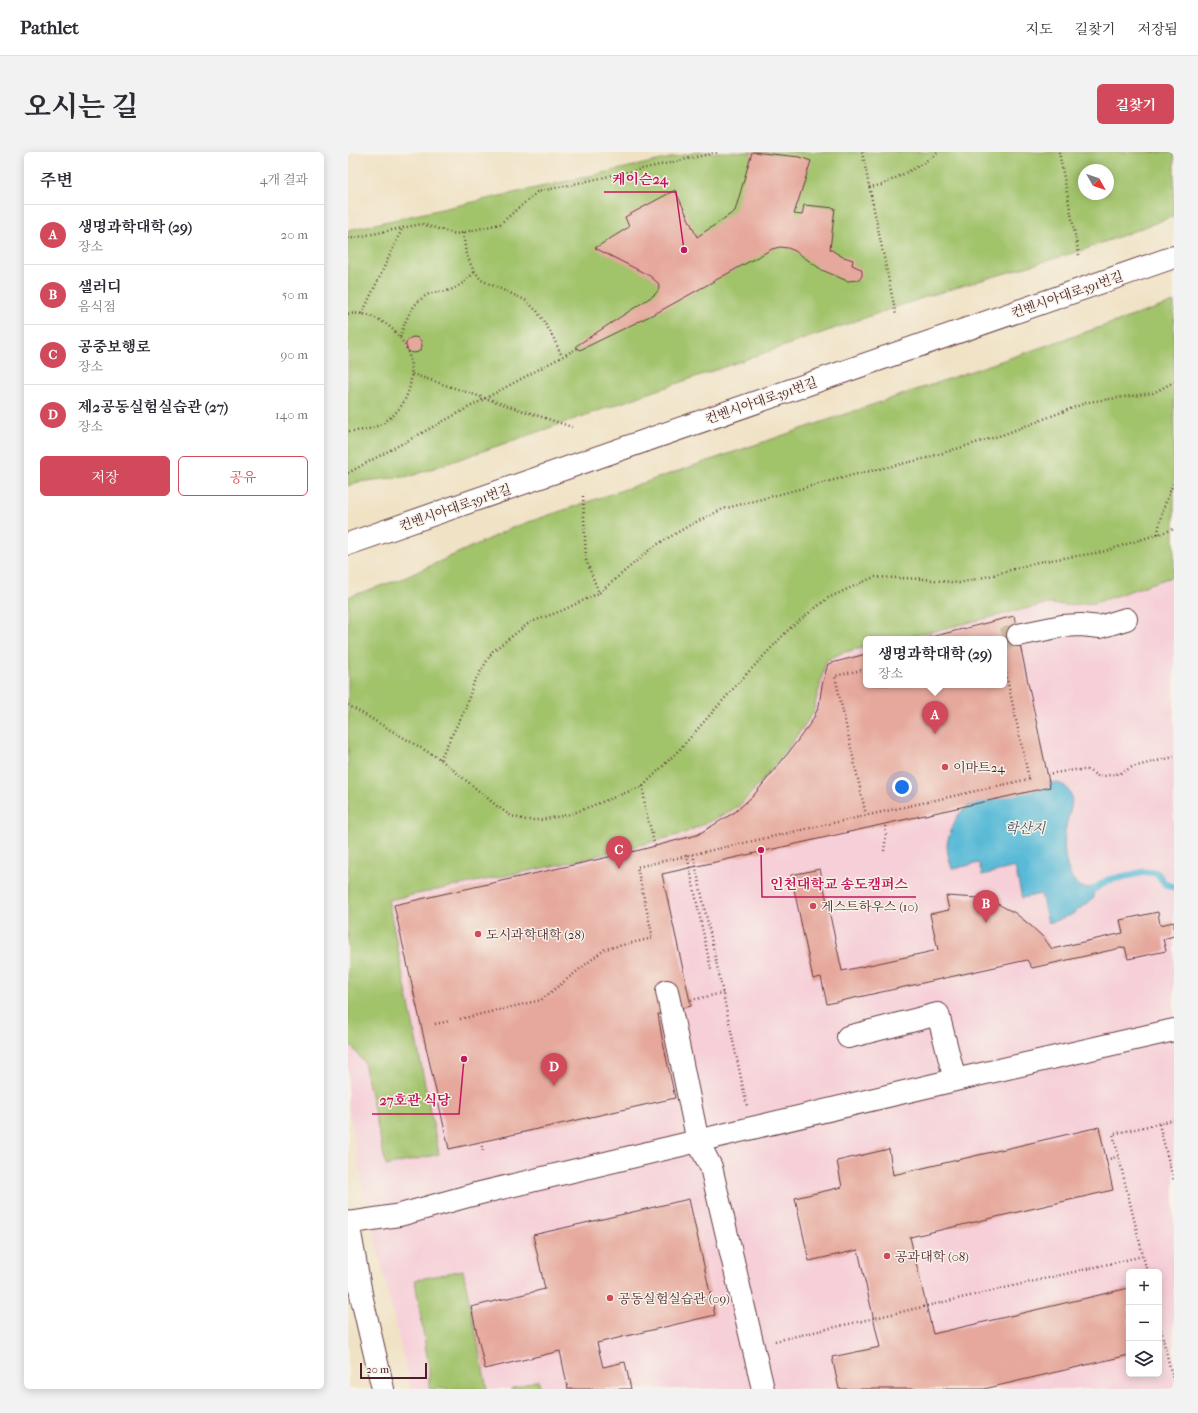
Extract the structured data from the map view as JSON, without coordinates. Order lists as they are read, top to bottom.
{
  "streets": {
    "street": ["컨벤시아대로391번길"]
  },
  "water": ["학산지"],
  "places": [
    "케이슨24",
    "이마트24",
    "인천대학교 송도캠퍼스",
    "게스트하우스 (10)",
    "도시과학대학 (28)",
    "27호관 식당",
    "공과대학 (08)",
    "공동실험실습관 (09)"
  ],
  "scale_bar": "20 m",
  "north": "bottom right",
  "page": {
    "header": "Pathlet",
    "nav": ["지도", "길찾기", "저장됨"],
    "title": "오시는 길",
    "buttons": [
      "길찾기",
      ["저장", "공유"]
    ],
    "heading": ["주변", "4개 결과"],
    "list": [
      {
        "mark": "A",
        "name": "생명과학대학 (29)",
        "note": "장소",
        "value": "20 m"
      },
      {
        "mark": "B",
        "name": "샐러디",
        "note": "음식점",
        "value": "50 m"
      },
      {
        "mark": "C",
        "name": "공중보행로",
        "note": "장소",
        "value": "90 m"
      },
      {
        "mark": "D",
        "name": "제2공동실험실습관 (27)",
        "note": "장소",
        "value": "140 m"
      }
    ],
    "popup": ["생명과학대학 (29)", "장소"],
    "pins": [
      "A",
      "C",
      "B",
      "D"
    ],
    "map_buttons": ["+", "−"],
    "scale": "20 m"
  }
}
